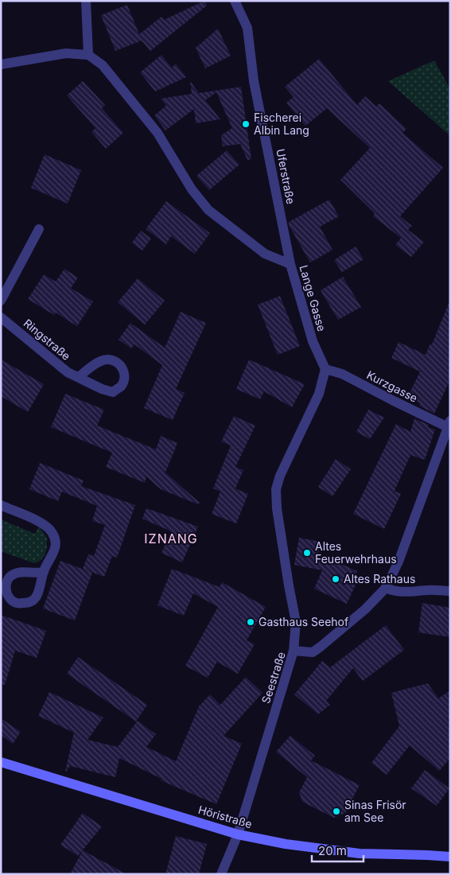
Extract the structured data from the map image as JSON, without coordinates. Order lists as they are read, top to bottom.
{
  "streets": {
    "main road": ["Höristraße"],
    "street": [
      "Uferstraße",
      "Lange Gasse",
      "Ringstraße",
      "Kurzgasse",
      "Seestraße"
    ]
  },
  "crossings": [
    ["Uferstraße", "Lange Gasse"],
    ["Lange Gasse", "Kurzgasse"],
    ["Kurzgasse", "Seestraße"],
    ["Seestraße", "Höristraße"]
  ],
  "districts": ["IZNANG"],
  "places": [
    "Fischerei Albin Lang",
    "Altes Feuerwehrhaus",
    "Altes Rathaus",
    "Gasthaus Seehof",
    "Sinas Frisör am See"
  ],
  "scale_bar": "20 m"
}
